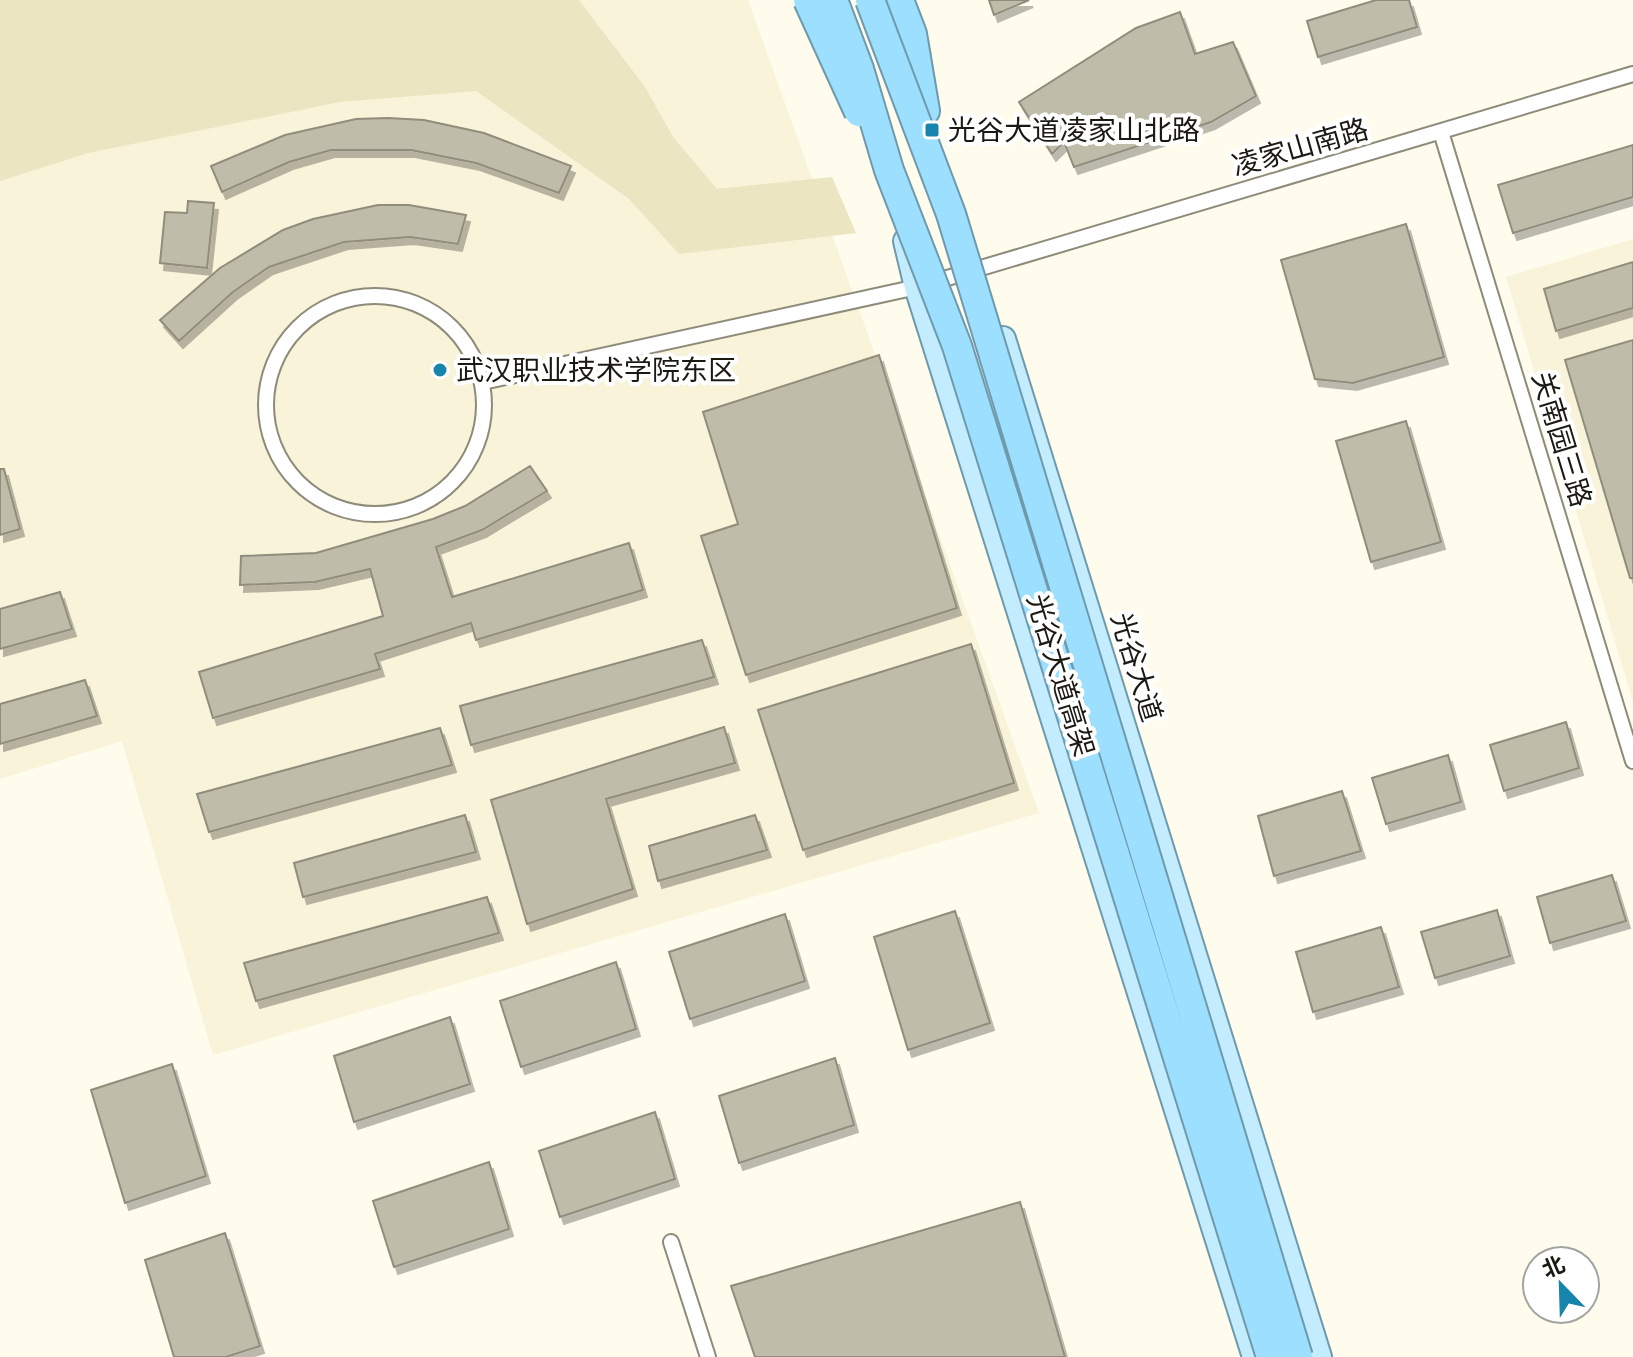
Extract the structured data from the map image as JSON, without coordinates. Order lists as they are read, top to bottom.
{
  "streets": {
    "highway": ["光谷大道高架"],
    "main road": ["光谷大道"],
    "street": ["凌家山南路", "关南园三路"]
  },
  "crossings": [
    ["凌家山南路", "关南园三路"],
    ["凌家山南路", "光谷大道"]
  ],
  "places": {
    "transit": ["光谷大道凌家山北路"],
    "other": ["武汉职业技术学院东区"]
  },
  "north": "top left"
}
